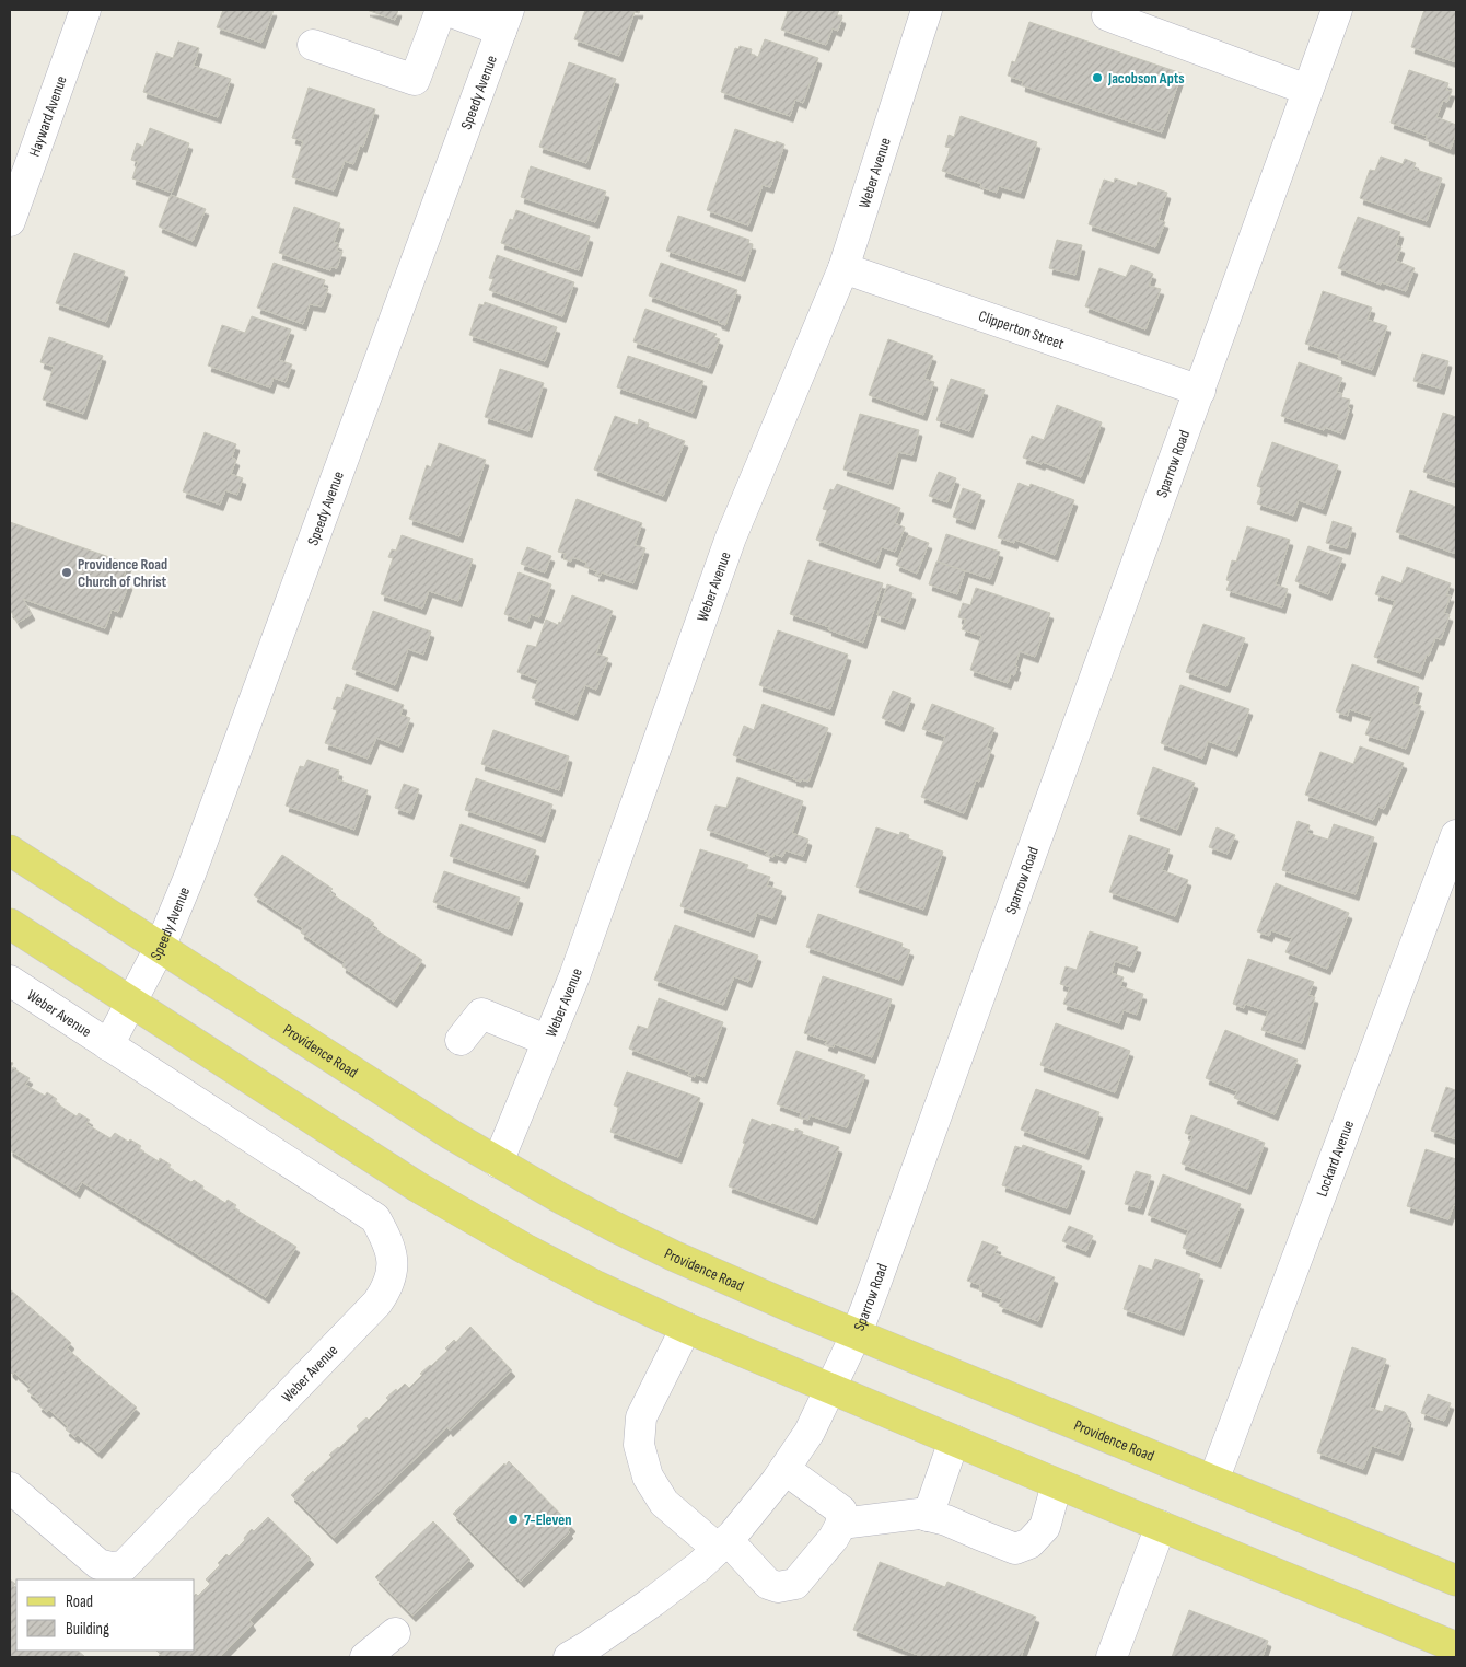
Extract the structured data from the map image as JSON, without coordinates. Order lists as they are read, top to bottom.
{
  "streets": {
    "main road": ["Providence Road"],
    "street": [
      "Speedy Avenue",
      "Hayward Avenue",
      "Weber Avenue",
      "Clipperton Street",
      "Sparrow Road",
      "Lockard Avenue"
    ]
  },
  "crossings": [
    ["Speedy Avenue", "Weber Avenue"],
    ["Speedy Avenue", "Providence Road"],
    ["Weber Avenue", "Clipperton Street"],
    ["Weber Avenue", "Providence Road"],
    ["Clipperton Street", "Sparrow Road"],
    ["Sparrow Road", "Providence Road"],
    ["Providence Road", "Lockard Avenue"]
  ],
  "places": ["Jacobson Apts", "Providence Road Church of Christ", "7-Eleven"],
  "legend": ["Road", "Building"]
}
